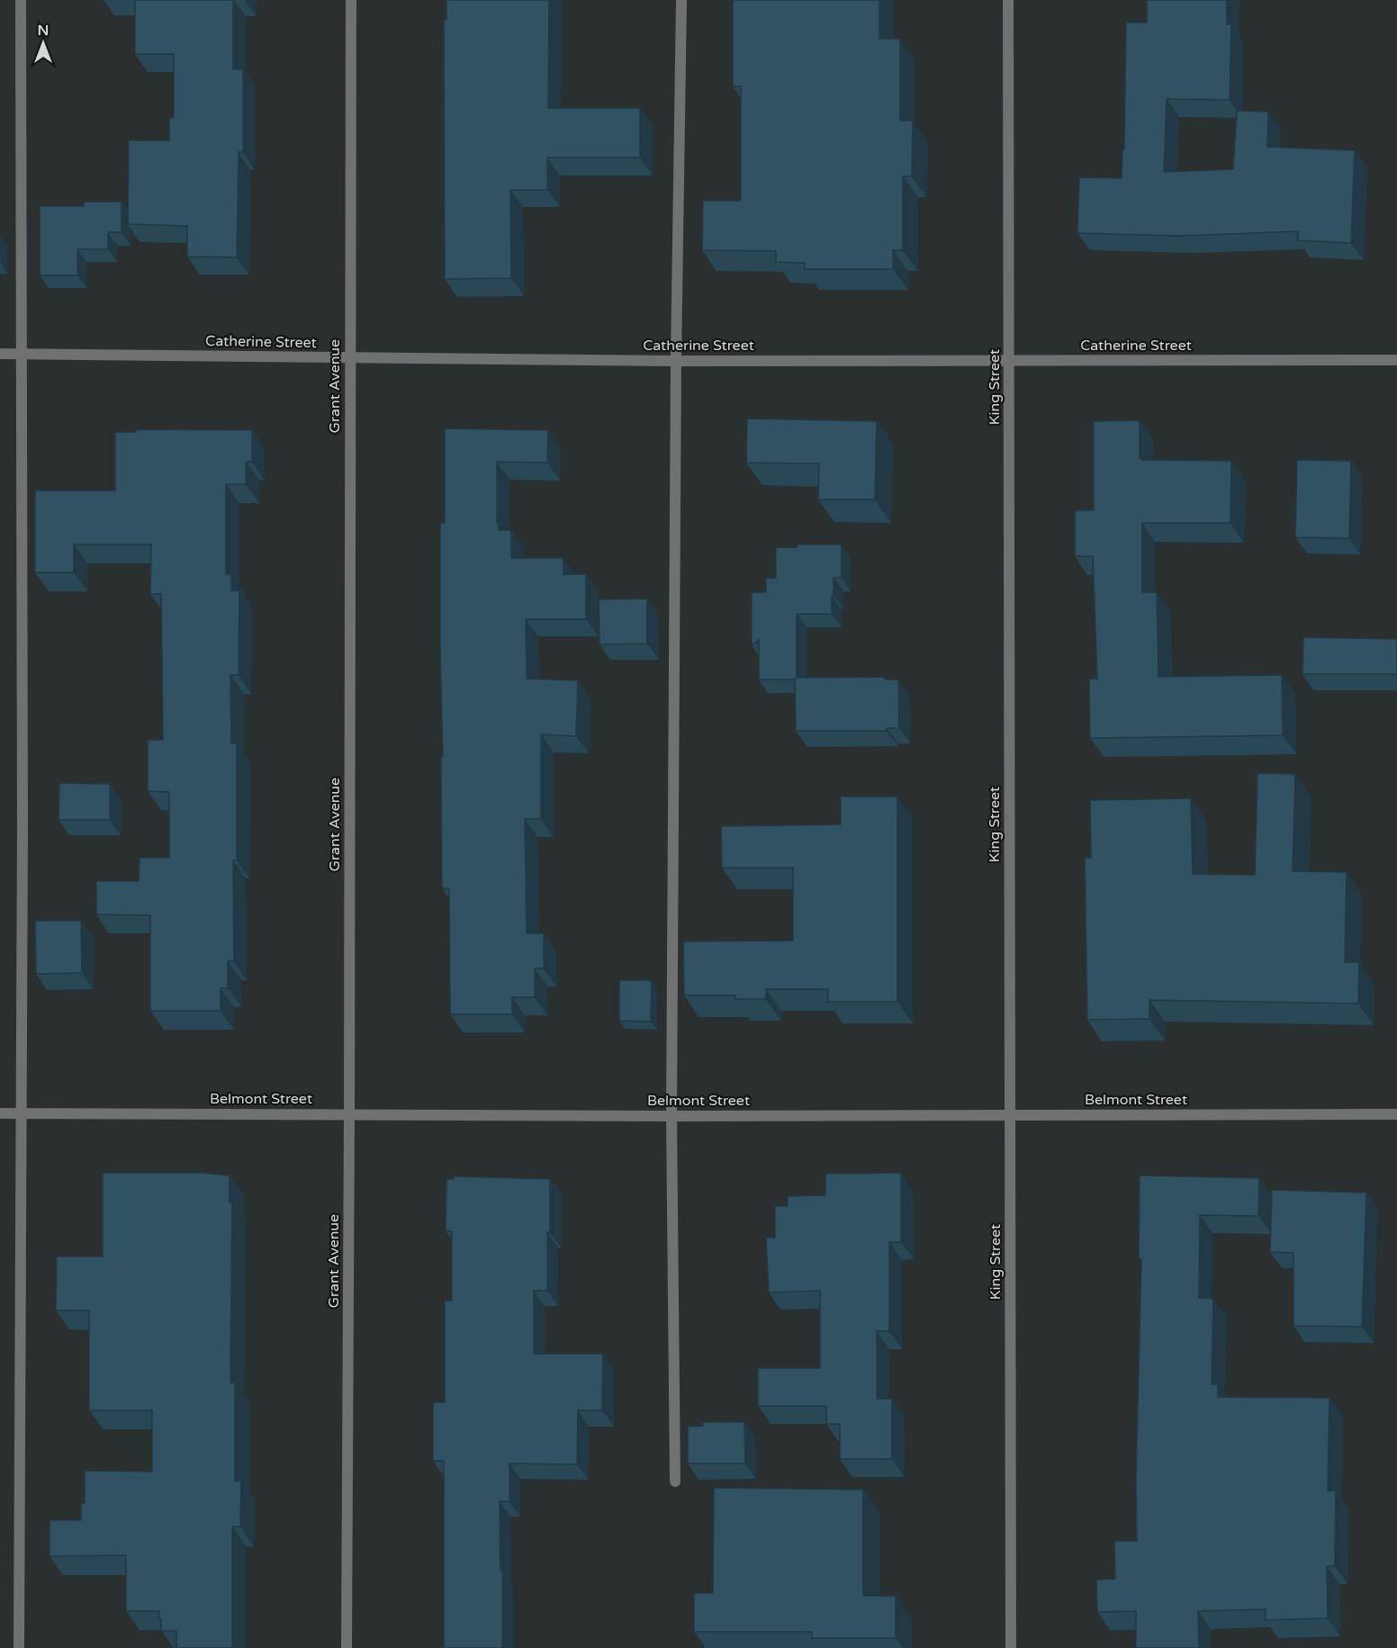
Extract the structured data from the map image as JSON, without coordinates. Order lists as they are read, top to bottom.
{
  "streets": {
    "street": [
      "Catherine Street",
      "Grant Avenue",
      "King Street",
      "Belmont Street"
    ]
  },
  "crossings": [
    ["Catherine Street", "Grant Avenue"],
    ["Catherine Street", "King Street"],
    ["Grant Avenue", "Belmont Street"],
    ["King Street", "Belmont Street"]
  ],
  "north": "top"
}
